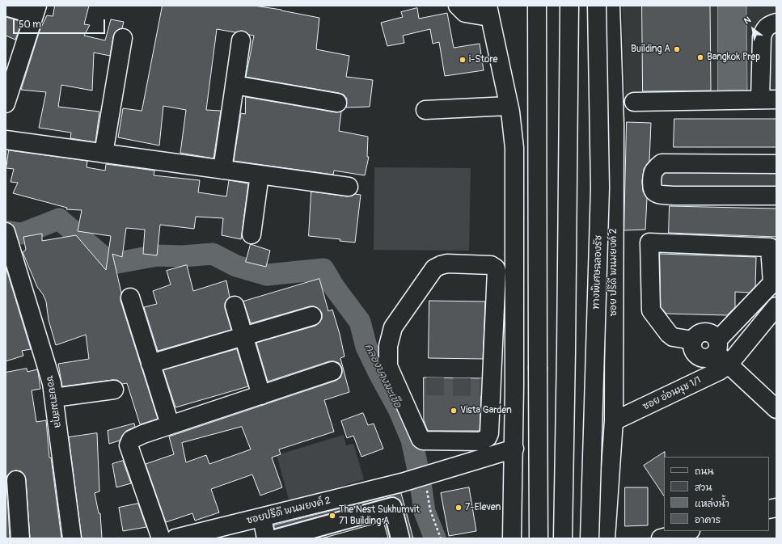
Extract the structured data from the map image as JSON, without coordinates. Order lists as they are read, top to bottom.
{
  "streets": {
    "main road": [
      "ทางพิเศษฉลองรัช",
      "ซอย ปรีดี พนมยงค์ 2",
      "ซอย อ่อนนุช 1/1",
      "ซอยสามสกุล",
      "ซอยปรีดี พนมยงค์ 2"
    ]
  },
  "crossings": [
    ["ซอย ปรีดี พนมยงค์ 2", "ซอย อ่อนนุช 1/1"]
  ],
  "water": ["คลองบางมะเขือ"],
  "places": [
    "Building A",
    "Bangkok Prep",
    "i-Store",
    "Vista Garden",
    "7-Eleven",
    "The Nest Sukhumvit 71 Building A"
  ],
  "legend": [
    "ถนน",
    "สวน",
    "แหล่งน้ำ",
    "อาคาร"
  ],
  "scale_bar": "50 m",
  "north": "top left"
}
